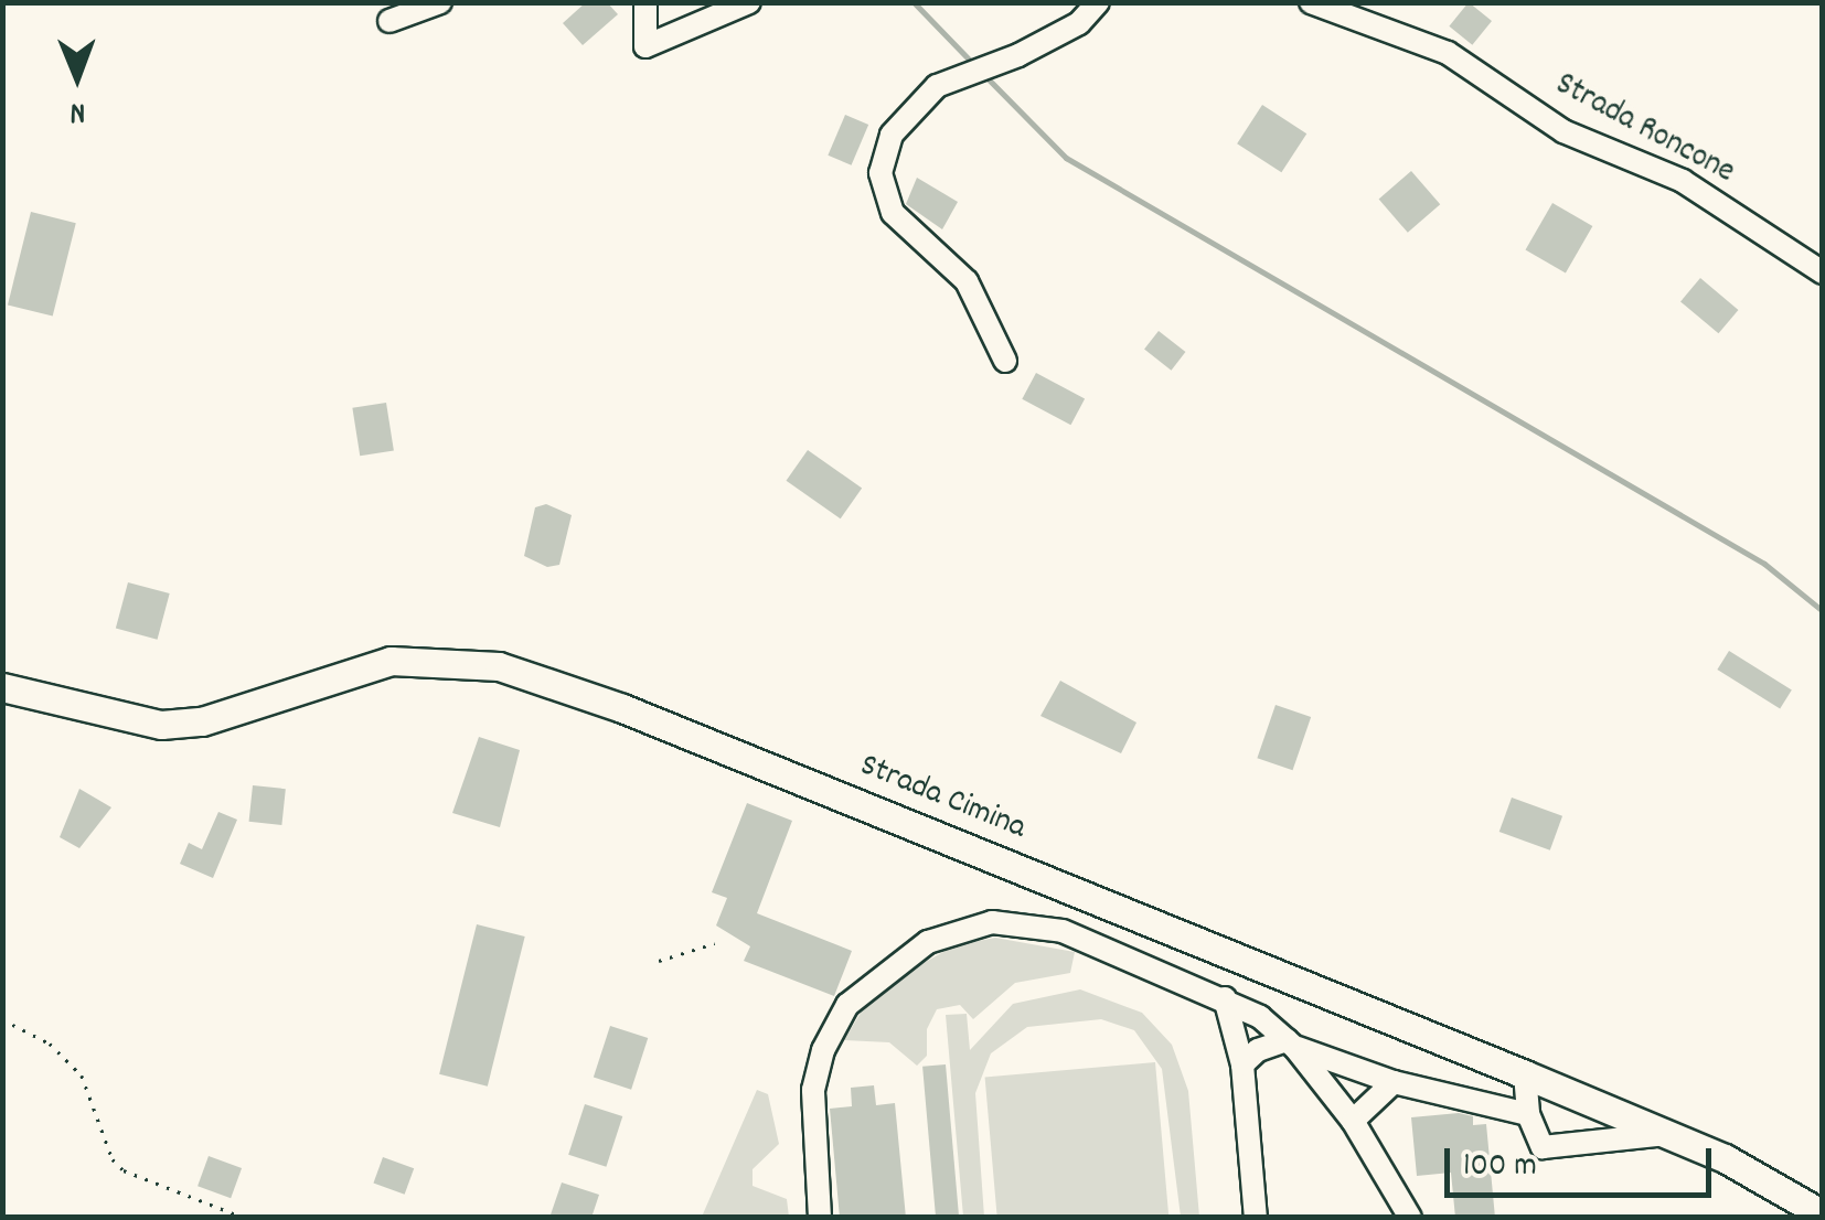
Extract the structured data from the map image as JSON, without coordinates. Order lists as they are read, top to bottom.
{
  "streets": {
    "main road": ["Strada Cimina"],
    "street": ["Strada Roncone"]
  },
  "scale_bar": "100 m",
  "north": "bottom"
}
